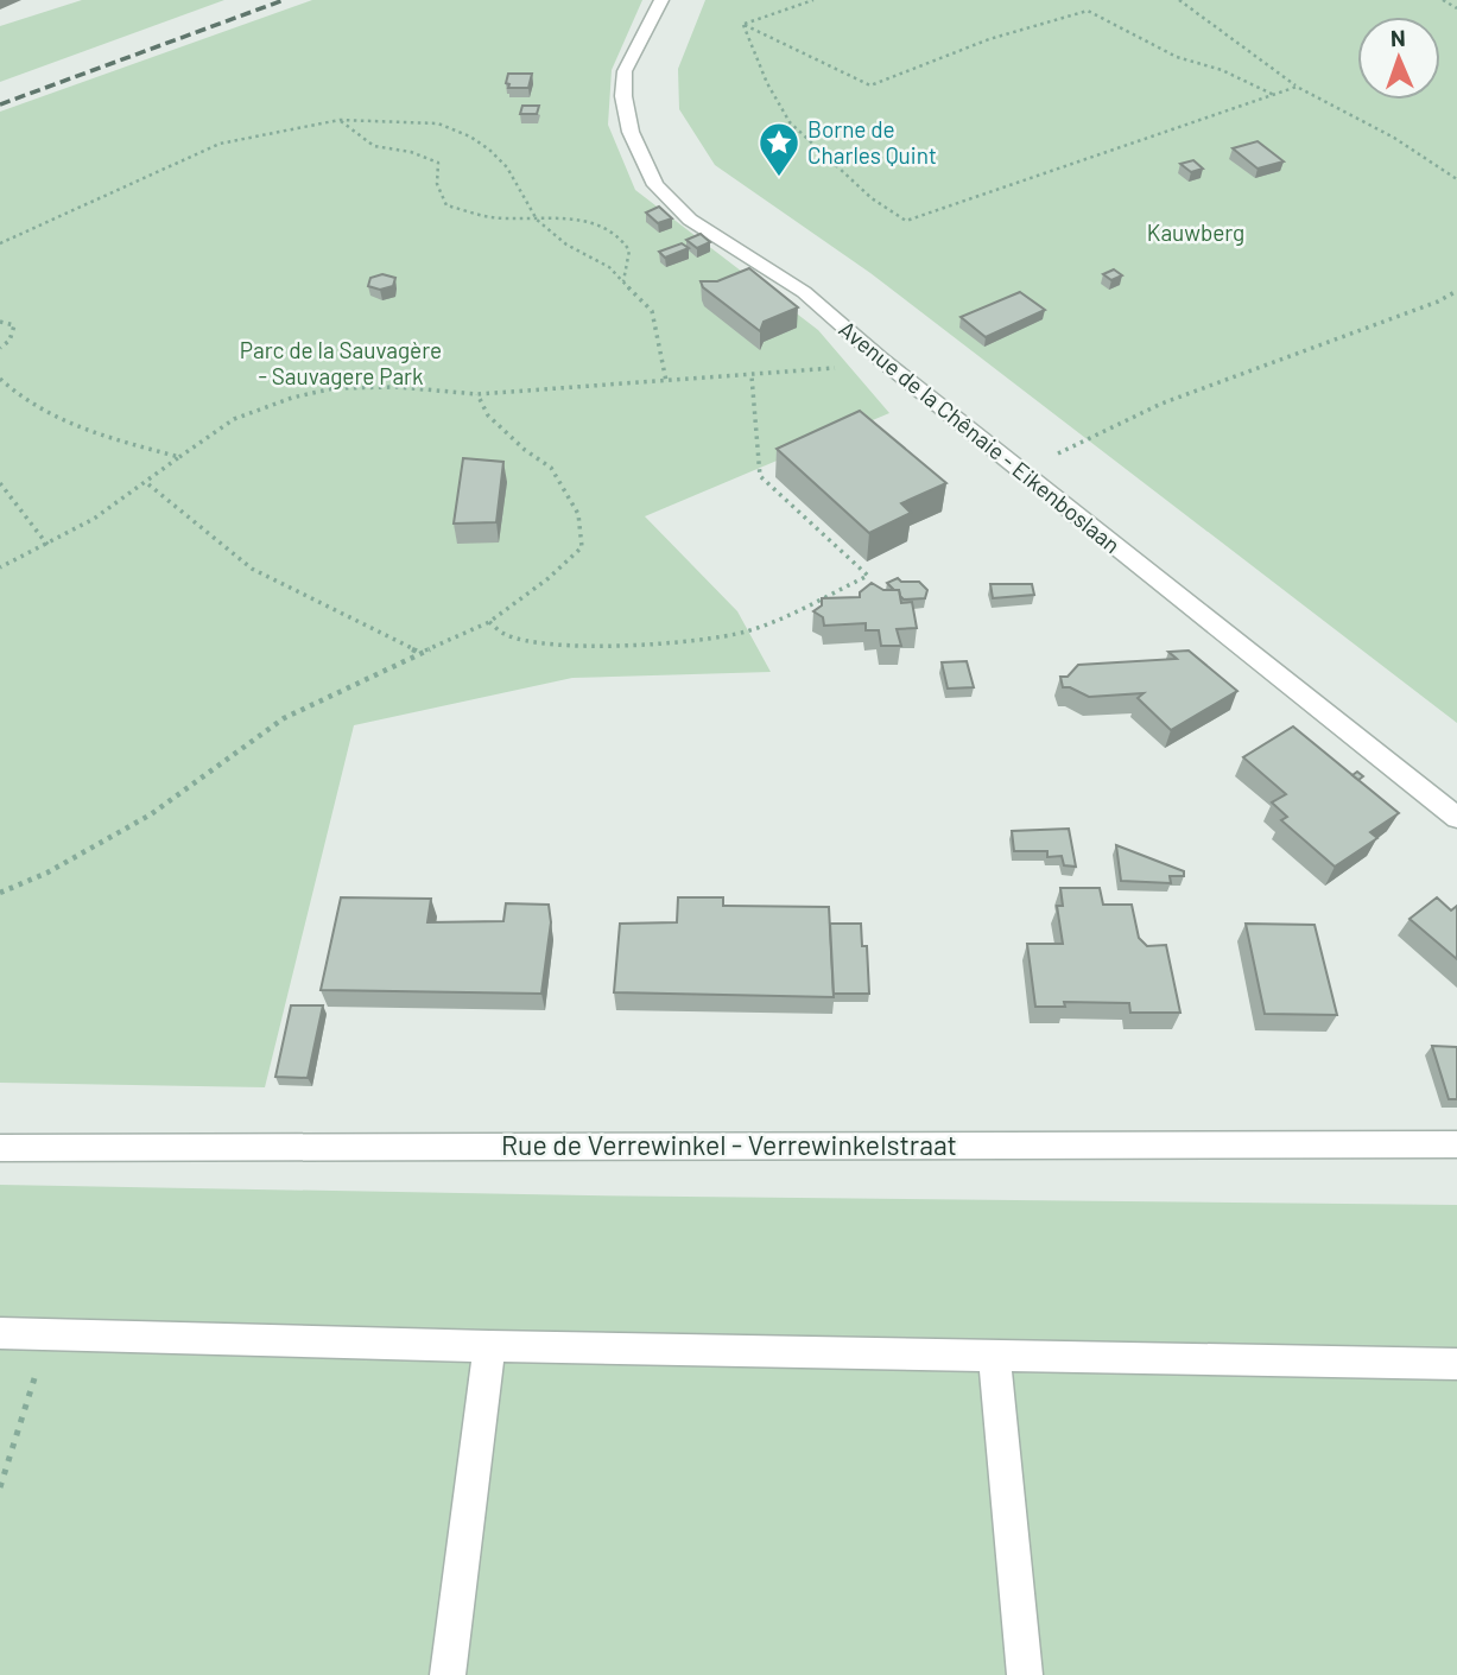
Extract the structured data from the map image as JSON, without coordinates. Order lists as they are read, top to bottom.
{
  "streets": {
    "street": ["Avenue de la Chênaie - Eikenboslaan", "Rue de Verrewinkel - Verrewinkelstraat"]
  },
  "parks": ["Kauwberg", "Parc de la Sauvagère - Sauvagere Park"],
  "places": {
    "place": ["Borne de Charles Quint"]
  },
  "north": "top"
}
